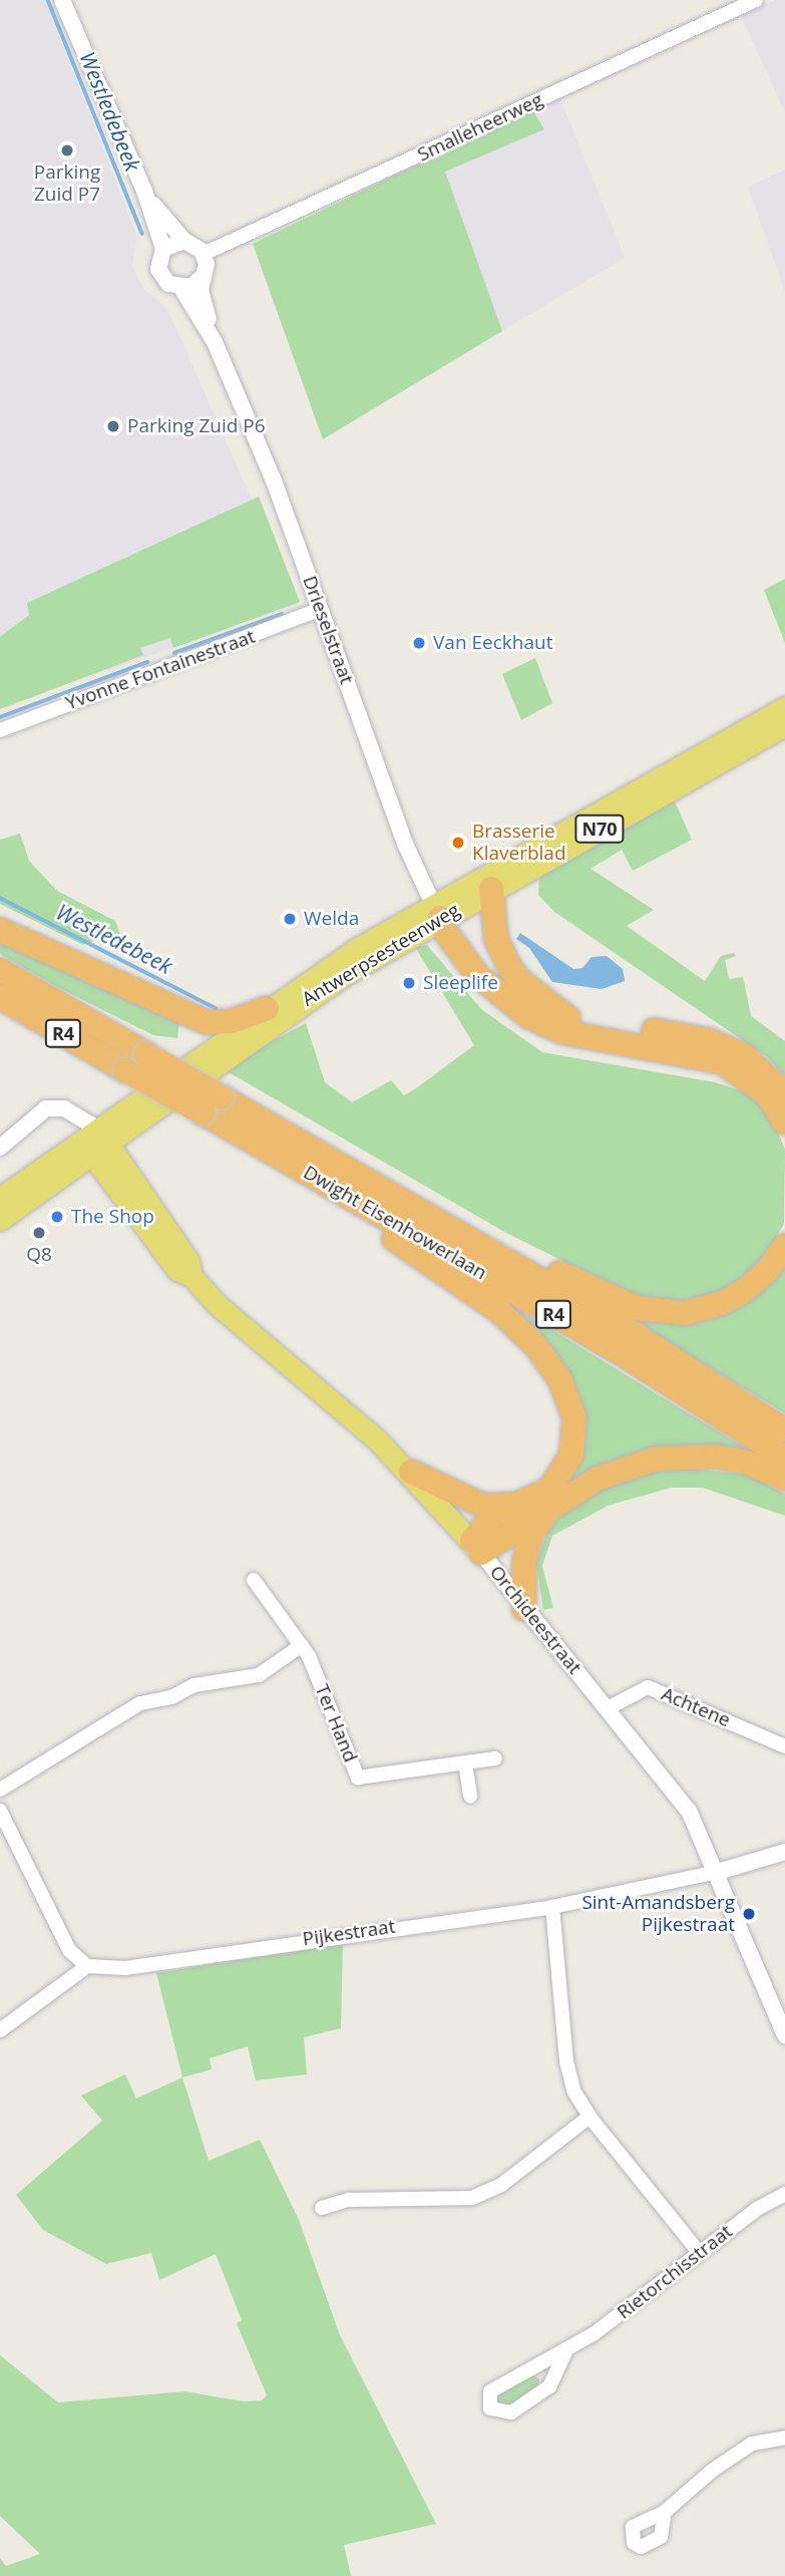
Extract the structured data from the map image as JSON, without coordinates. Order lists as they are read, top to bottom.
{
  "streets": {
    "highway": ["R4", "Dwight Eisenhowerlaan"],
    "main road": ["N70", "Antwerpsesteenweg", "Orchideestraat"],
    "street": [
      "Smalleheerweg",
      "Drieselstraat",
      "Yvonne Fontainestraat",
      "Achtene",
      "Ter Hand",
      "Pijkestraat",
      "Rietorchisstraat"
    ]
  },
  "crossings": [
    ["Smalleheerweg", "Drieselstraat"],
    ["Drieselstraat", "Yvonne Fontainestraat"],
    ["Drieselstraat", "Antwerpsesteenweg"],
    ["Antwerpsesteenweg", "Orchideestraat"],
    ["Orchideestraat", "Achtene"],
    ["Orchideestraat", "Pijkestraat"]
  ],
  "water": ["Westledebeek"],
  "places": [
    "Parking Zuid P7",
    "Parking Zuid P6",
    "Van Eeckhaut",
    "Brasserie Klaverblad",
    "Welda",
    "Sleeplife",
    "The Shop",
    "Q8",
    "Sint-Amandsberg Pijkestraat"
  ]
}
